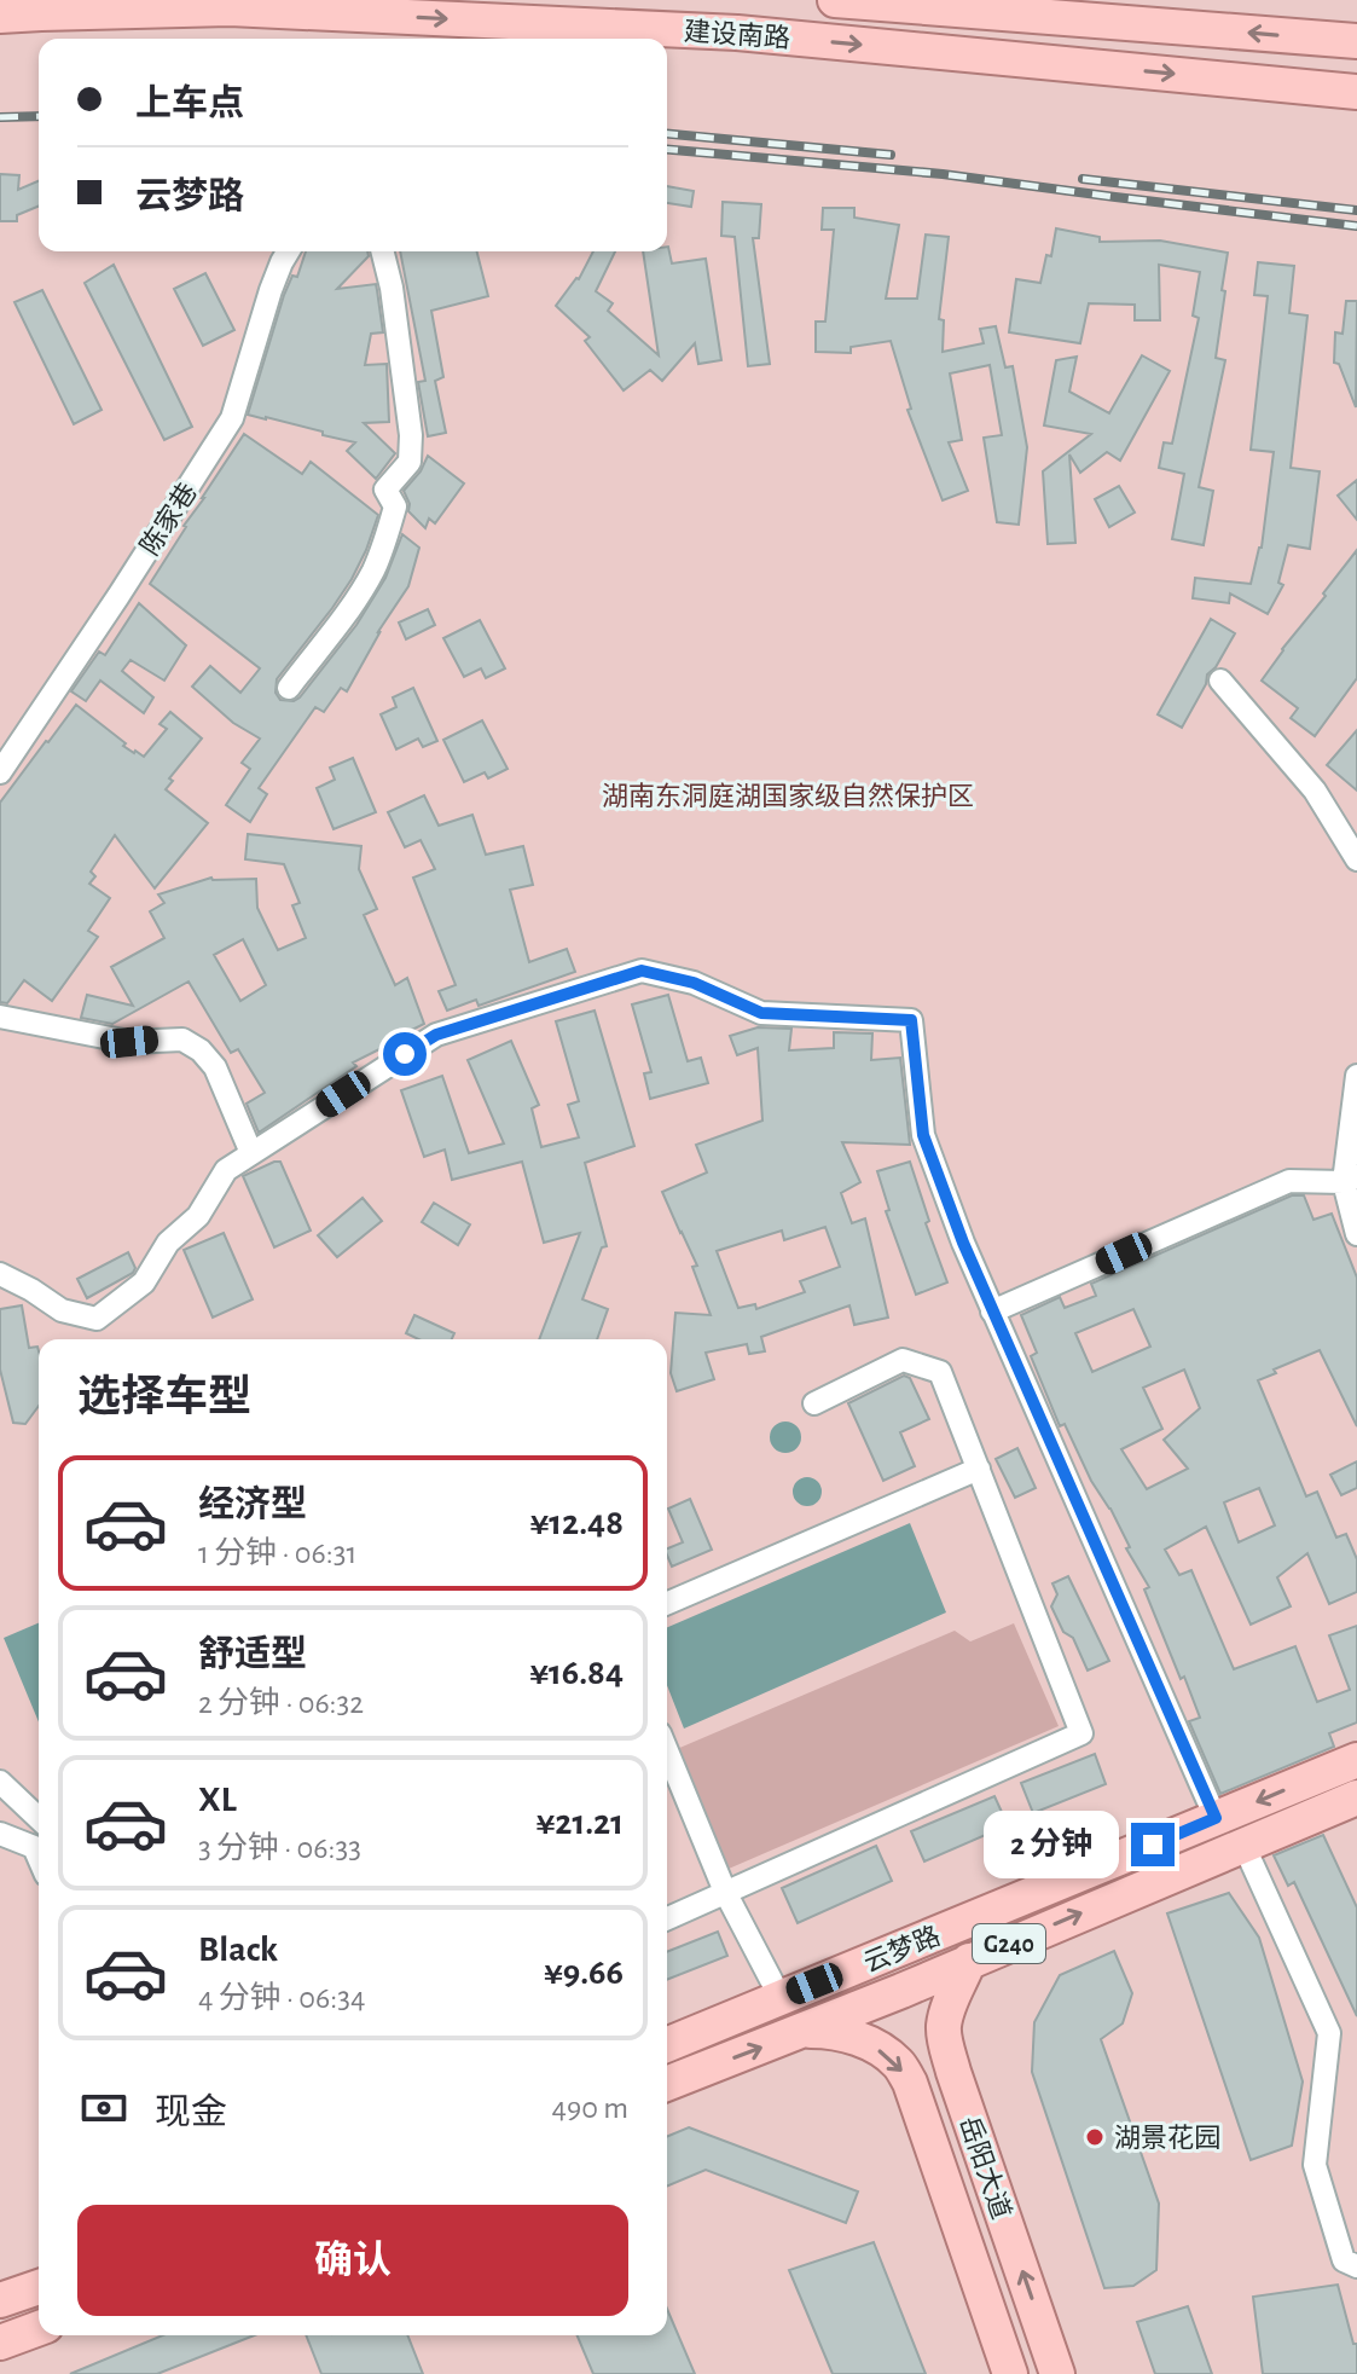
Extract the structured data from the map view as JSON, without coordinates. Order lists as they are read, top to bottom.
{
  "streets": {
    "main road": [
      "建设南路",
      "G240",
      "云梦路",
      "岳阳大道"
    ],
    "street": ["陈家巷"]
  },
  "crossings": [
    ["G240", "岳阳大道"]
  ],
  "parks": ["湖南东洞庭湖国家级自然保护区"],
  "places": ["湖景花园"],
  "page": {
    "banner": ["上车点", "云梦路"],
    "heading": "选择车型",
    "list": [
      {
        "name": "经济型",
        "note": "1 分钟 · 06:31",
        "value": "¥12.48"
      },
      {
        "name": "舒适型",
        "note": "2 分钟 · 06:32",
        "value": "¥16.84"
      },
      {
        "name": "XL",
        "note": "3 分钟 · 06:33",
        "value": "¥21.21"
      },
      {
        "name": "Black",
        "note": "4 分钟 · 06:34",
        "value": "¥9.66"
      }
    ],
    "bubble": "2 分钟",
    "pay": ["现金", "490 m"],
    "buttons": "确认"
  }
}
